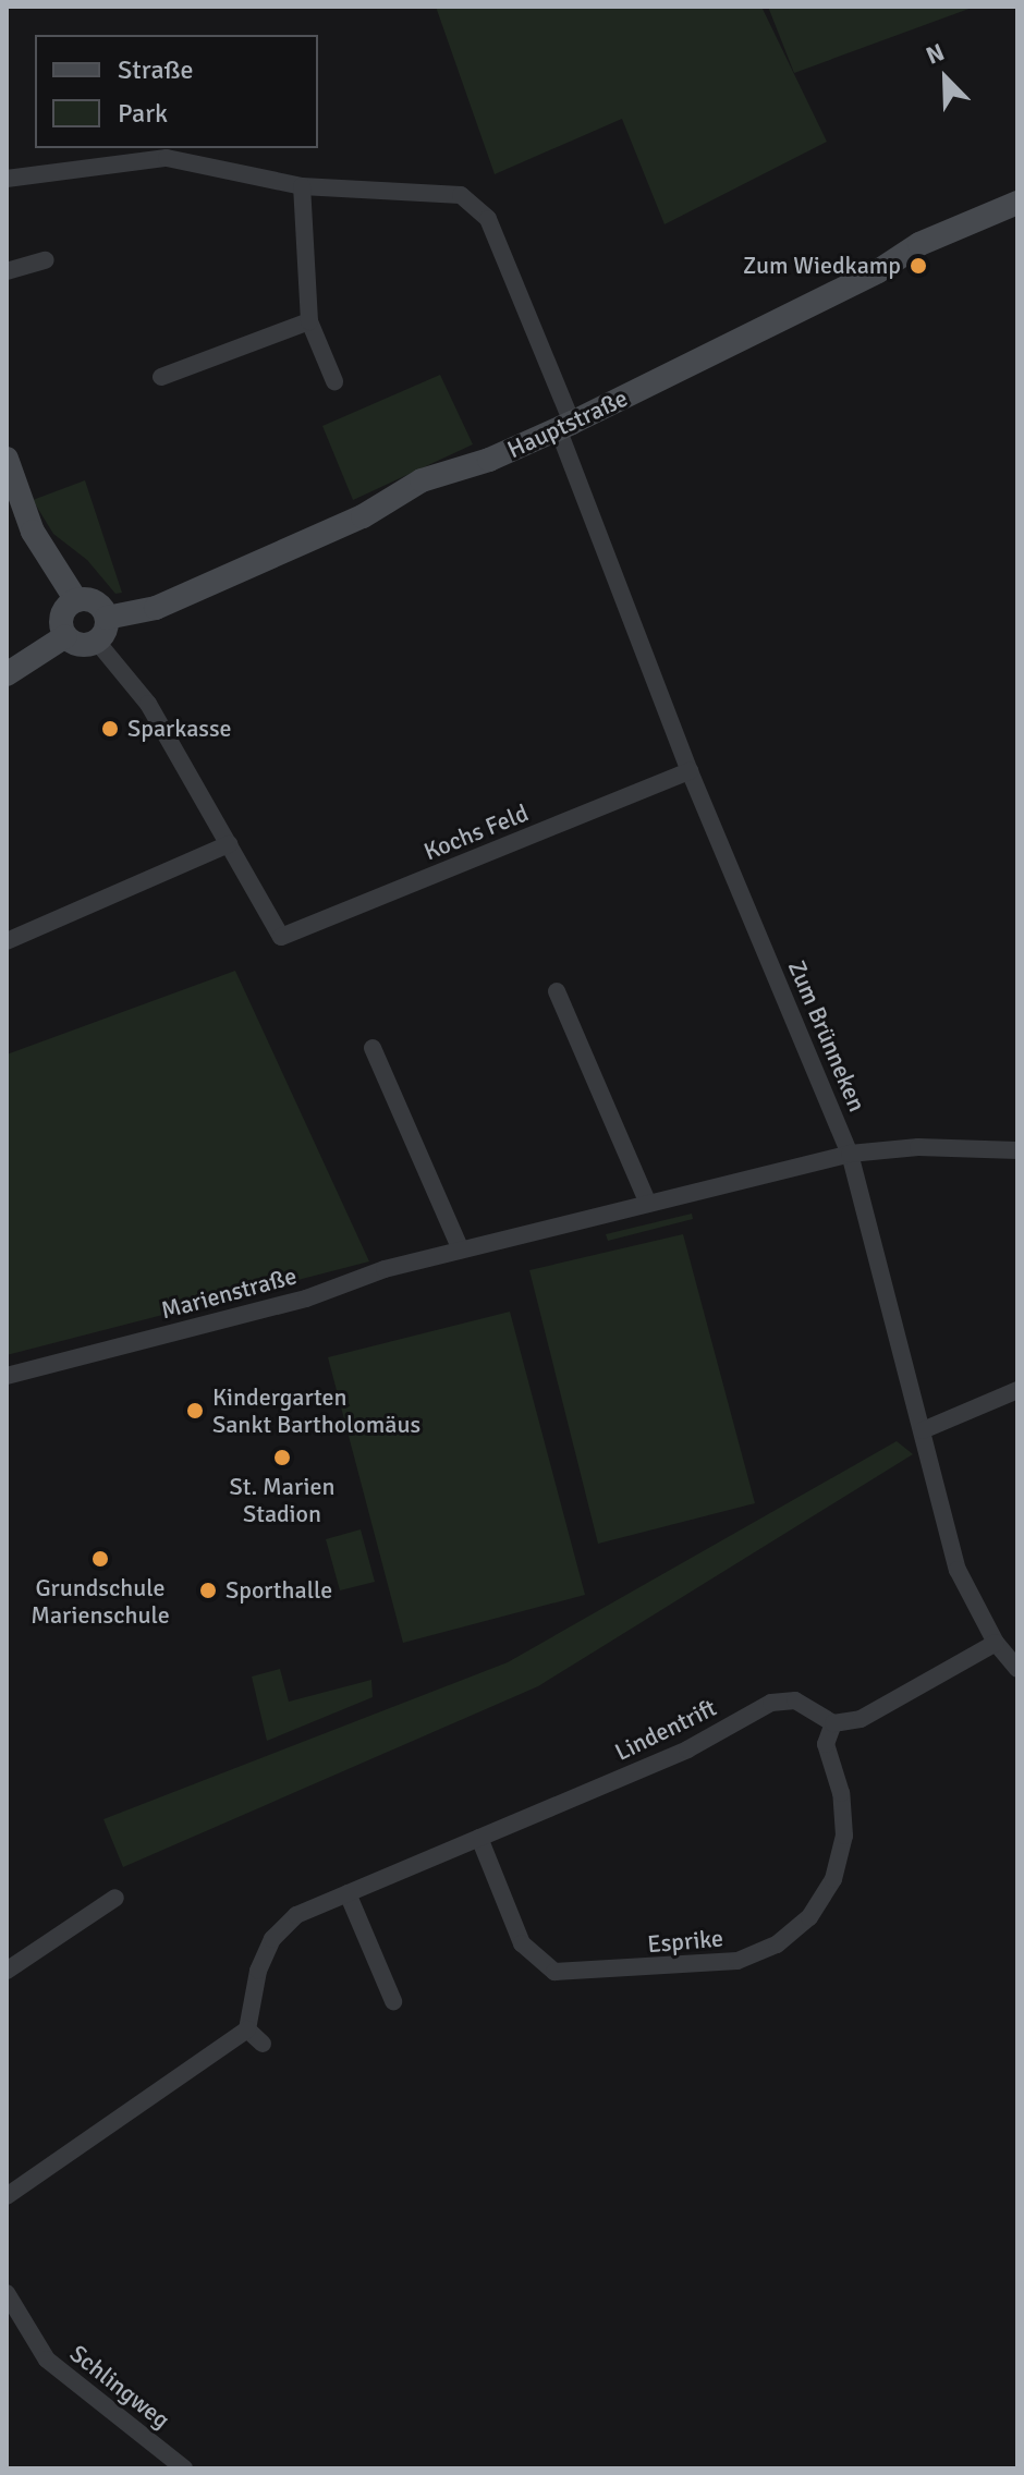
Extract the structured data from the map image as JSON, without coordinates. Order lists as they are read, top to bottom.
{
  "streets": {
    "main road": ["Hauptstraße"],
    "street": [
      "Kochs Feld",
      "Zum Brünneken",
      "Marienstraße",
      "Lindentrift",
      "Esprike",
      "Schlingweg"
    ]
  },
  "crossings": [
    ["Hauptstraße", "Zum Brünneken"],
    ["Kochs Feld", "Zum Brünneken"],
    ["Zum Brünneken", "Marienstraße"],
    ["Lindentrift", "Esprike"]
  ],
  "places": [
    "Zum Wiedkamp",
    "Sparkasse",
    "Kindergarten Sankt Bartholomäus",
    "St. Marien Stadion",
    "Grundschule Marienschule",
    "Sporthalle"
  ],
  "legend": ["Straße", "Park"],
  "north": "top left"
}
